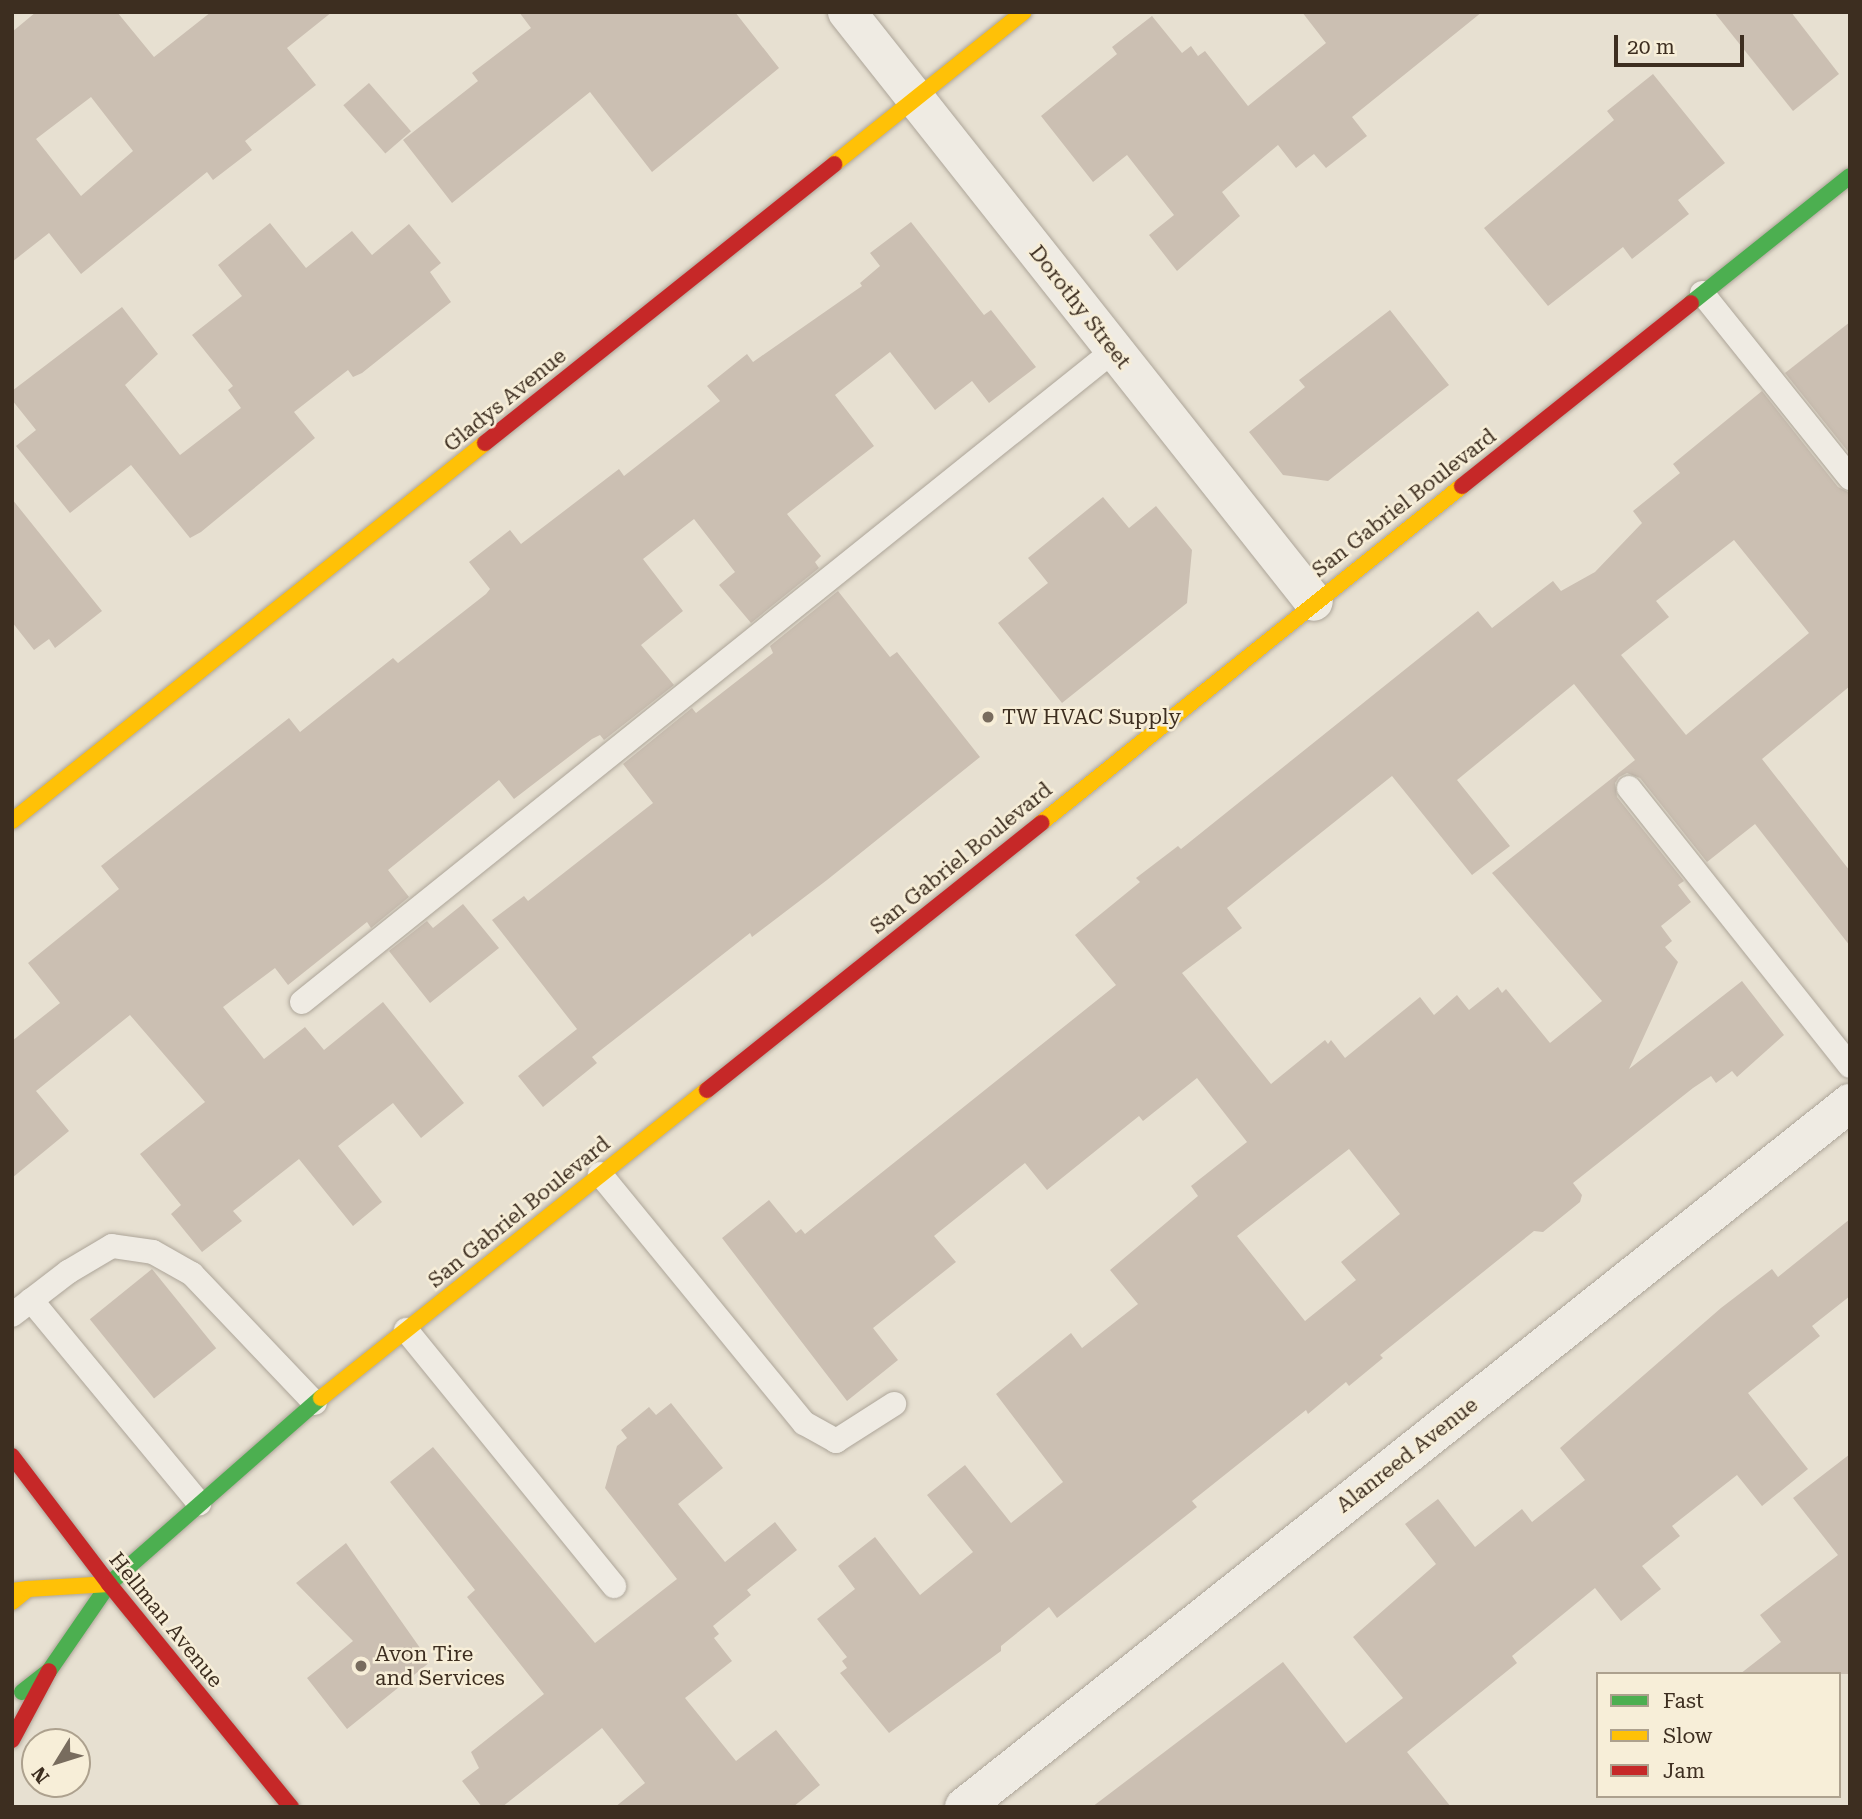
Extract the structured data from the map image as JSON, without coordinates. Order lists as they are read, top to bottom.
{
  "streets": {
    "main road": ["Gladys Avenue", "San Gabriel Boulevard", "Hellman Avenue"],
    "street": ["Dorothy Street", "Alanreed Avenue"]
  },
  "crossings": [
    ["Dorothy Street", "Gladys Avenue"],
    ["Dorothy Street", "San Gabriel Boulevard"],
    ["San Gabriel Boulevard", "Hellman Avenue"]
  ],
  "places": ["TW HVAC Supply", "Avon Tire and Services"],
  "legend": ["Fast", "Slow", "Jam"],
  "scale_bar": "20 m",
  "north": "bottom left"
}
